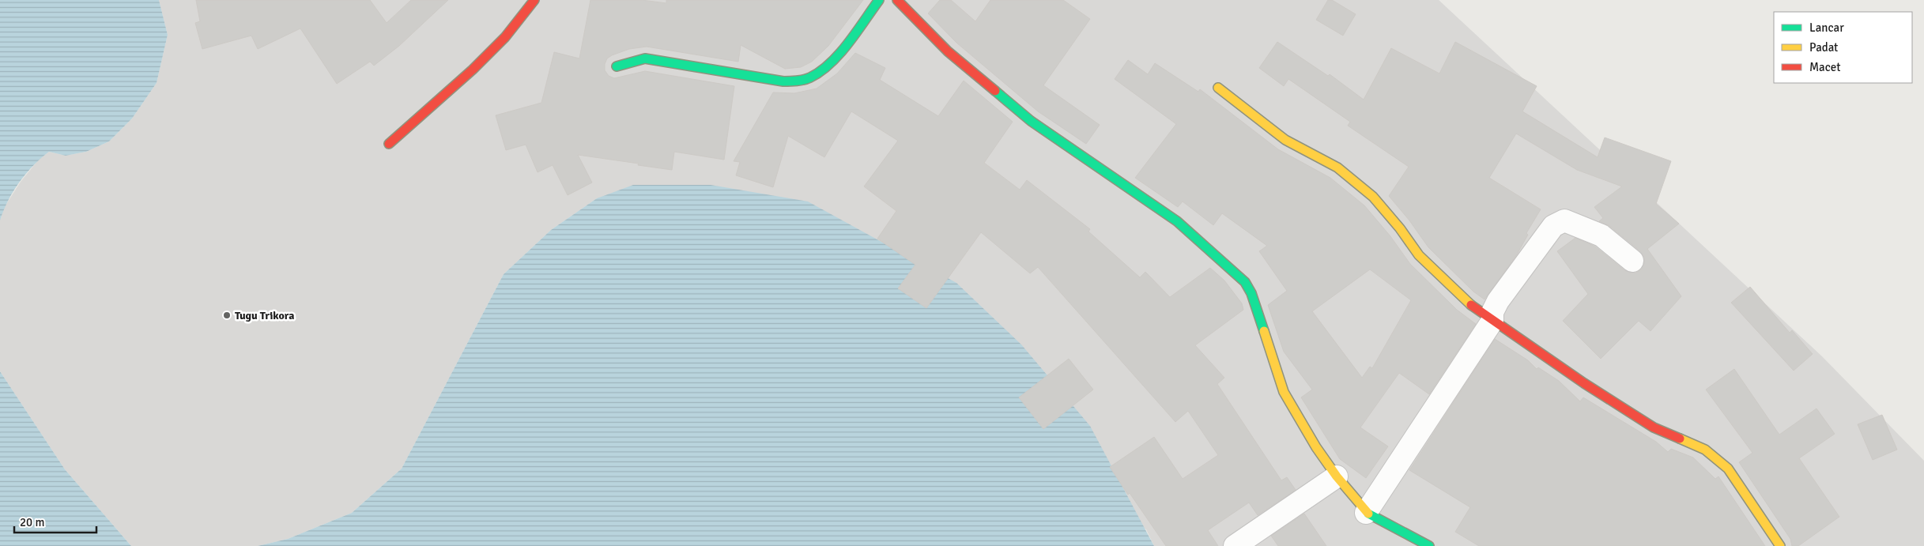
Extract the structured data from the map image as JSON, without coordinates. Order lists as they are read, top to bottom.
{
  "places": ["Tugu Trikora"],
  "legend": ["Lancar", "Padat", "Macet"],
  "scale_bar": "20 m"
}
